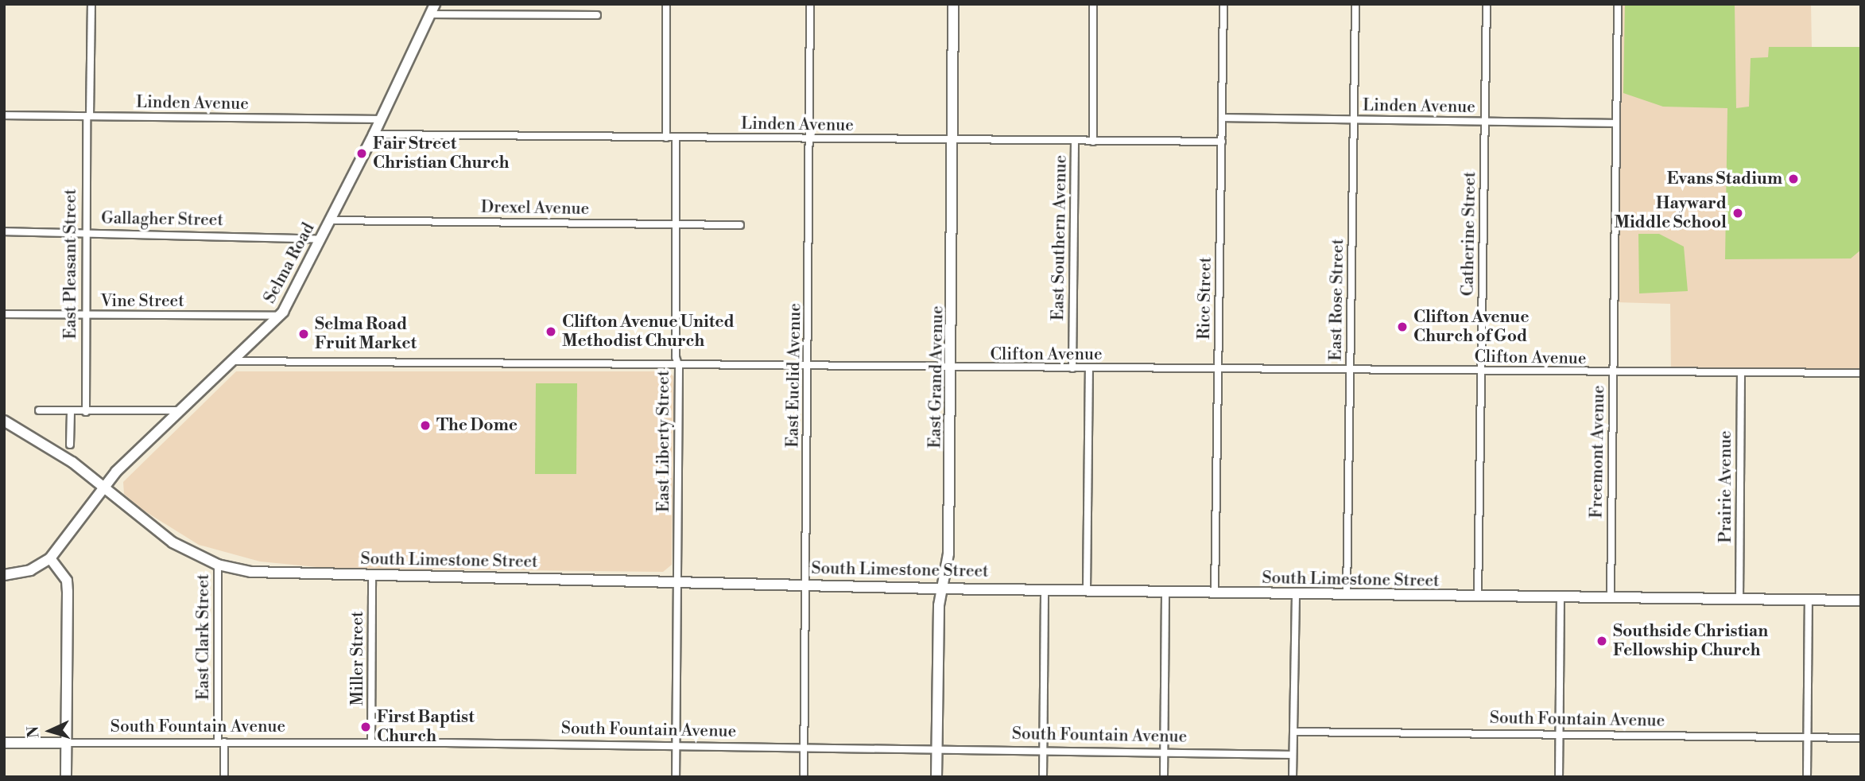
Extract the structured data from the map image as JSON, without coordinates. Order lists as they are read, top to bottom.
{
  "streets": {
    "main road": [
      "Selma Road",
      "East Grand Avenue",
      "South Limestone Street",
      "South Fountain Avenue"
    ],
    "street": [
      "Linden Avenue",
      "Drexel Avenue",
      "Gallagher Street",
      "Catherine Street",
      "East Southern Avenue",
      "East Pleasant Street",
      "Rice Street",
      "East Rose Street",
      "Vine Street",
      "Clifton Avenue",
      "East Euclid Avenue",
      "East Liberty Street",
      "Freemont Avenue",
      "Prairie Avenue",
      "East Clark Street",
      "Miller Street"
    ]
  },
  "crossings": [
    ["Linden Avenue", "Catherine Street"],
    ["Linden Avenue", "East Southern Avenue"],
    ["Linden Avenue", "Selma Road"],
    ["Linden Avenue", "East Pleasant Street"],
    ["Linden Avenue", "Rice Street"],
    ["Linden Avenue", "East Rose Street"],
    ["Linden Avenue", "East Euclid Avenue"],
    ["Linden Avenue", "East Grand Avenue"],
    ["Linden Avenue", "East Liberty Street"],
    ["Linden Avenue", "Freemont Avenue"],
    ["Drexel Avenue", "Selma Road"],
    ["Drexel Avenue", "East Liberty Street"],
    ["Gallagher Street", "Selma Road"],
    ["Gallagher Street", "East Pleasant Street"],
    ["Catherine Street", "Clifton Avenue"],
    ["Catherine Street", "South Limestone Street"],
    ["East Southern Avenue", "Clifton Avenue"],
    ["Selma Road", "Vine Street"],
    ["Selma Road", "Clifton Avenue"],
    ["Selma Road", "South Limestone Street"],
    ["East Pleasant Street", "Vine Street"],
    ["Rice Street", "Clifton Avenue"],
    ["Rice Street", "South Limestone Street"],
    ["East Rose Street", "Clifton Avenue"],
    ["East Rose Street", "South Limestone Street"],
    ["Clifton Avenue", "East Euclid Avenue"],
    ["Clifton Avenue", "East Grand Avenue"],
    ["Clifton Avenue", "East Liberty Street"],
    ["Clifton Avenue", "Freemont Avenue"],
    ["Clifton Avenue", "Prairie Avenue"],
    ["East Euclid Avenue", "South Limestone Street"],
    ["East Euclid Avenue", "South Fountain Avenue"],
    ["East Grand Avenue", "South Limestone Street"],
    ["East Grand Avenue", "South Fountain Avenue"],
    ["East Liberty Street", "South Limestone Street"],
    ["East Liberty Street", "South Fountain Avenue"],
    ["Freemont Avenue", "South Limestone Street"],
    ["Prairie Avenue", "South Limestone Street"],
    ["South Limestone Street", "East Clark Street"],
    ["South Limestone Street", "Miller Street"],
    ["East Clark Street", "South Fountain Avenue"],
    ["Miller Street", "South Fountain Avenue"]
  ],
  "places": [
    "Fair Street Christian Church",
    "Evans Stadium",
    "Hayward Middle School",
    "Clifton Avenue Church of God",
    "Clifton Avenue United Methodist Church",
    "Selma Road Fruit Market",
    "The Dome",
    "Southside Christian Fellowship Church",
    "First Baptist Church"
  ],
  "north": "left"
}
